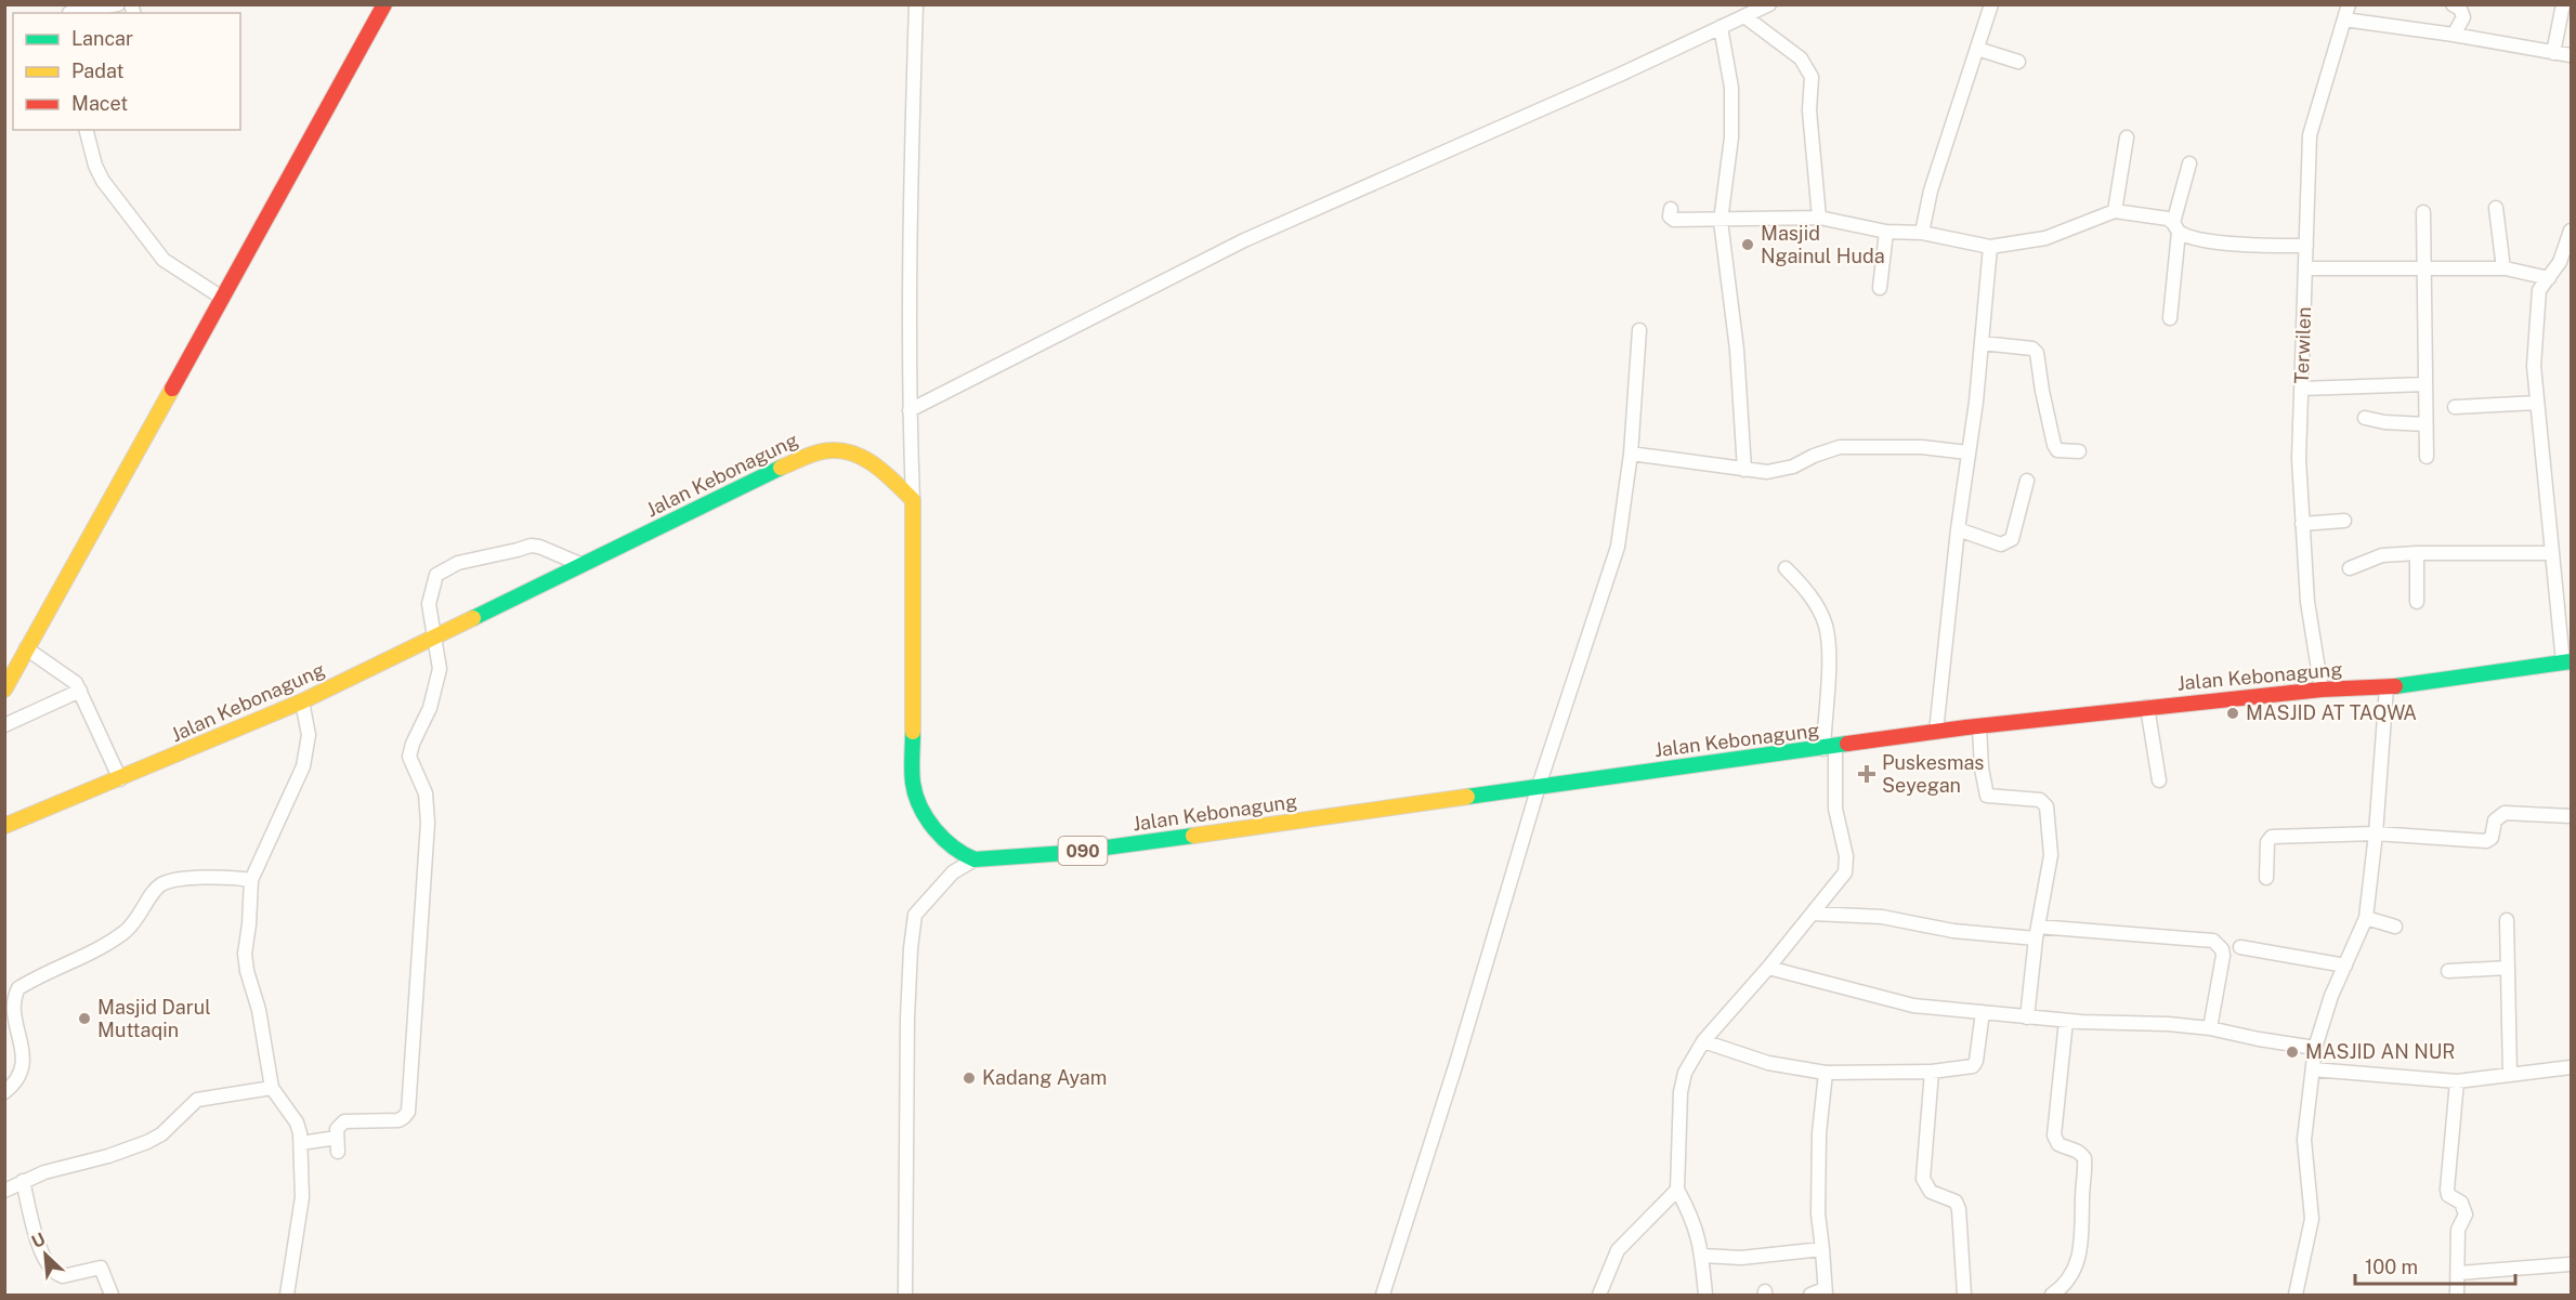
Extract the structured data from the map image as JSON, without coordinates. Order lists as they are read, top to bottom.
{
  "streets": {
    "main road": ["Jalan Kebonagung", "090"],
    "street": ["Terwilen"]
  },
  "crossings": [
    ["Terwilen", "Jalan Kebonagung"]
  ],
  "places": {
    "other": [
      "Masjid Ngainul Huda",
      "MASJID AT TAQWA",
      "Masjid Darul Muttaqin",
      "MASJID AN NUR",
      "Kadang Ayam"
    ],
    "health": ["Puskesmas Seyegan"]
  },
  "legend": ["Lancar", "Padat", "Macet"],
  "scale_bar": "100 m",
  "north": "top left"
}
